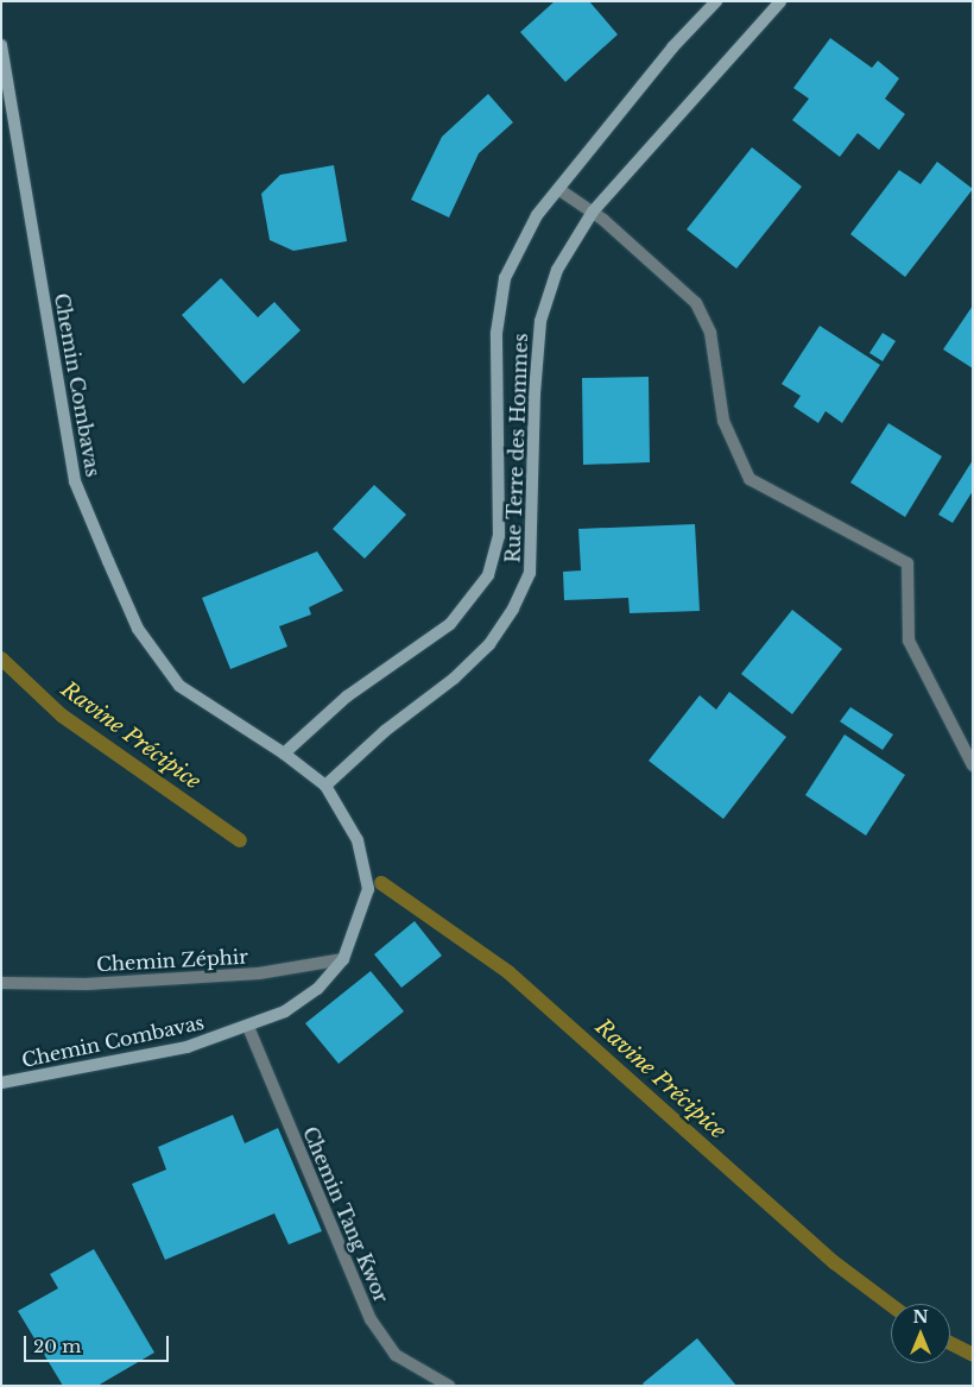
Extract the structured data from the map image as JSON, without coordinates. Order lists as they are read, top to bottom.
{
  "streets": {
    "street": [
      "Chemin Combavas",
      "Rue Terre des Hommes",
      "Chemin Zéphir",
      "Chemin Tang Kwor"
    ]
  },
  "crossings": [
    ["Chemin Combavas", "Rue Terre des Hommes"],
    ["Chemin Combavas", "Chemin Zéphir"],
    ["Chemin Combavas", "Chemin Tang Kwor"]
  ],
  "water": ["Ravine Précipice"],
  "scale_bar": "20 m",
  "north": "top"
}
